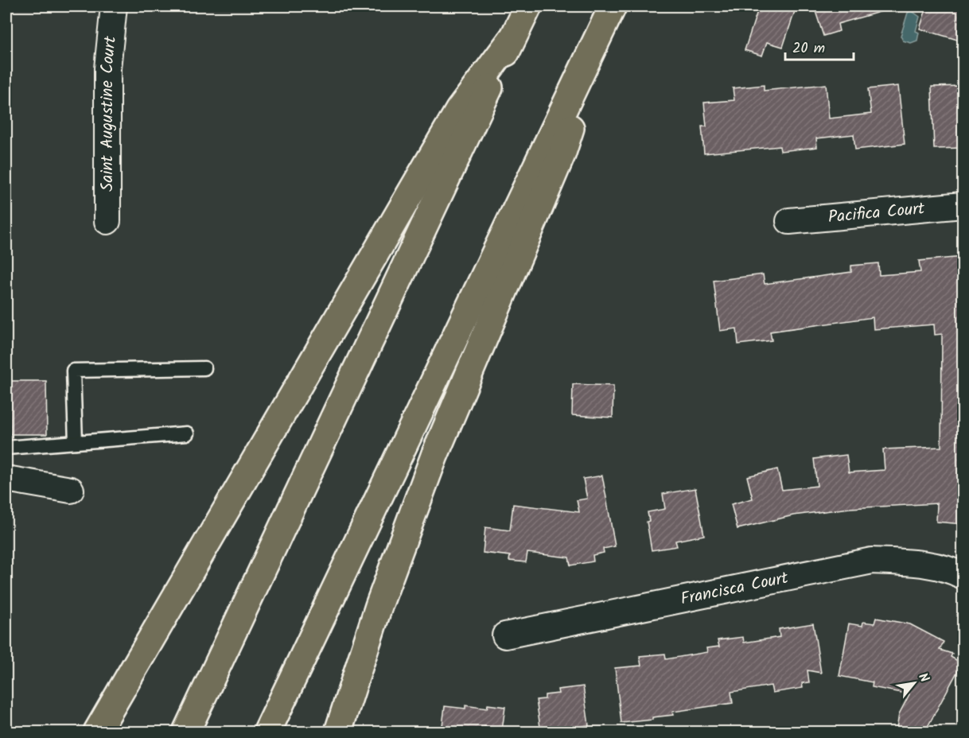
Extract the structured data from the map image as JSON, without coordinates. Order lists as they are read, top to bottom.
{
  "streets": {
    "street": ["Saint Augustine Court", "Pacifica Court", "Francisca Court"]
  },
  "scale_bar": "20 m",
  "north": "top right"
}
